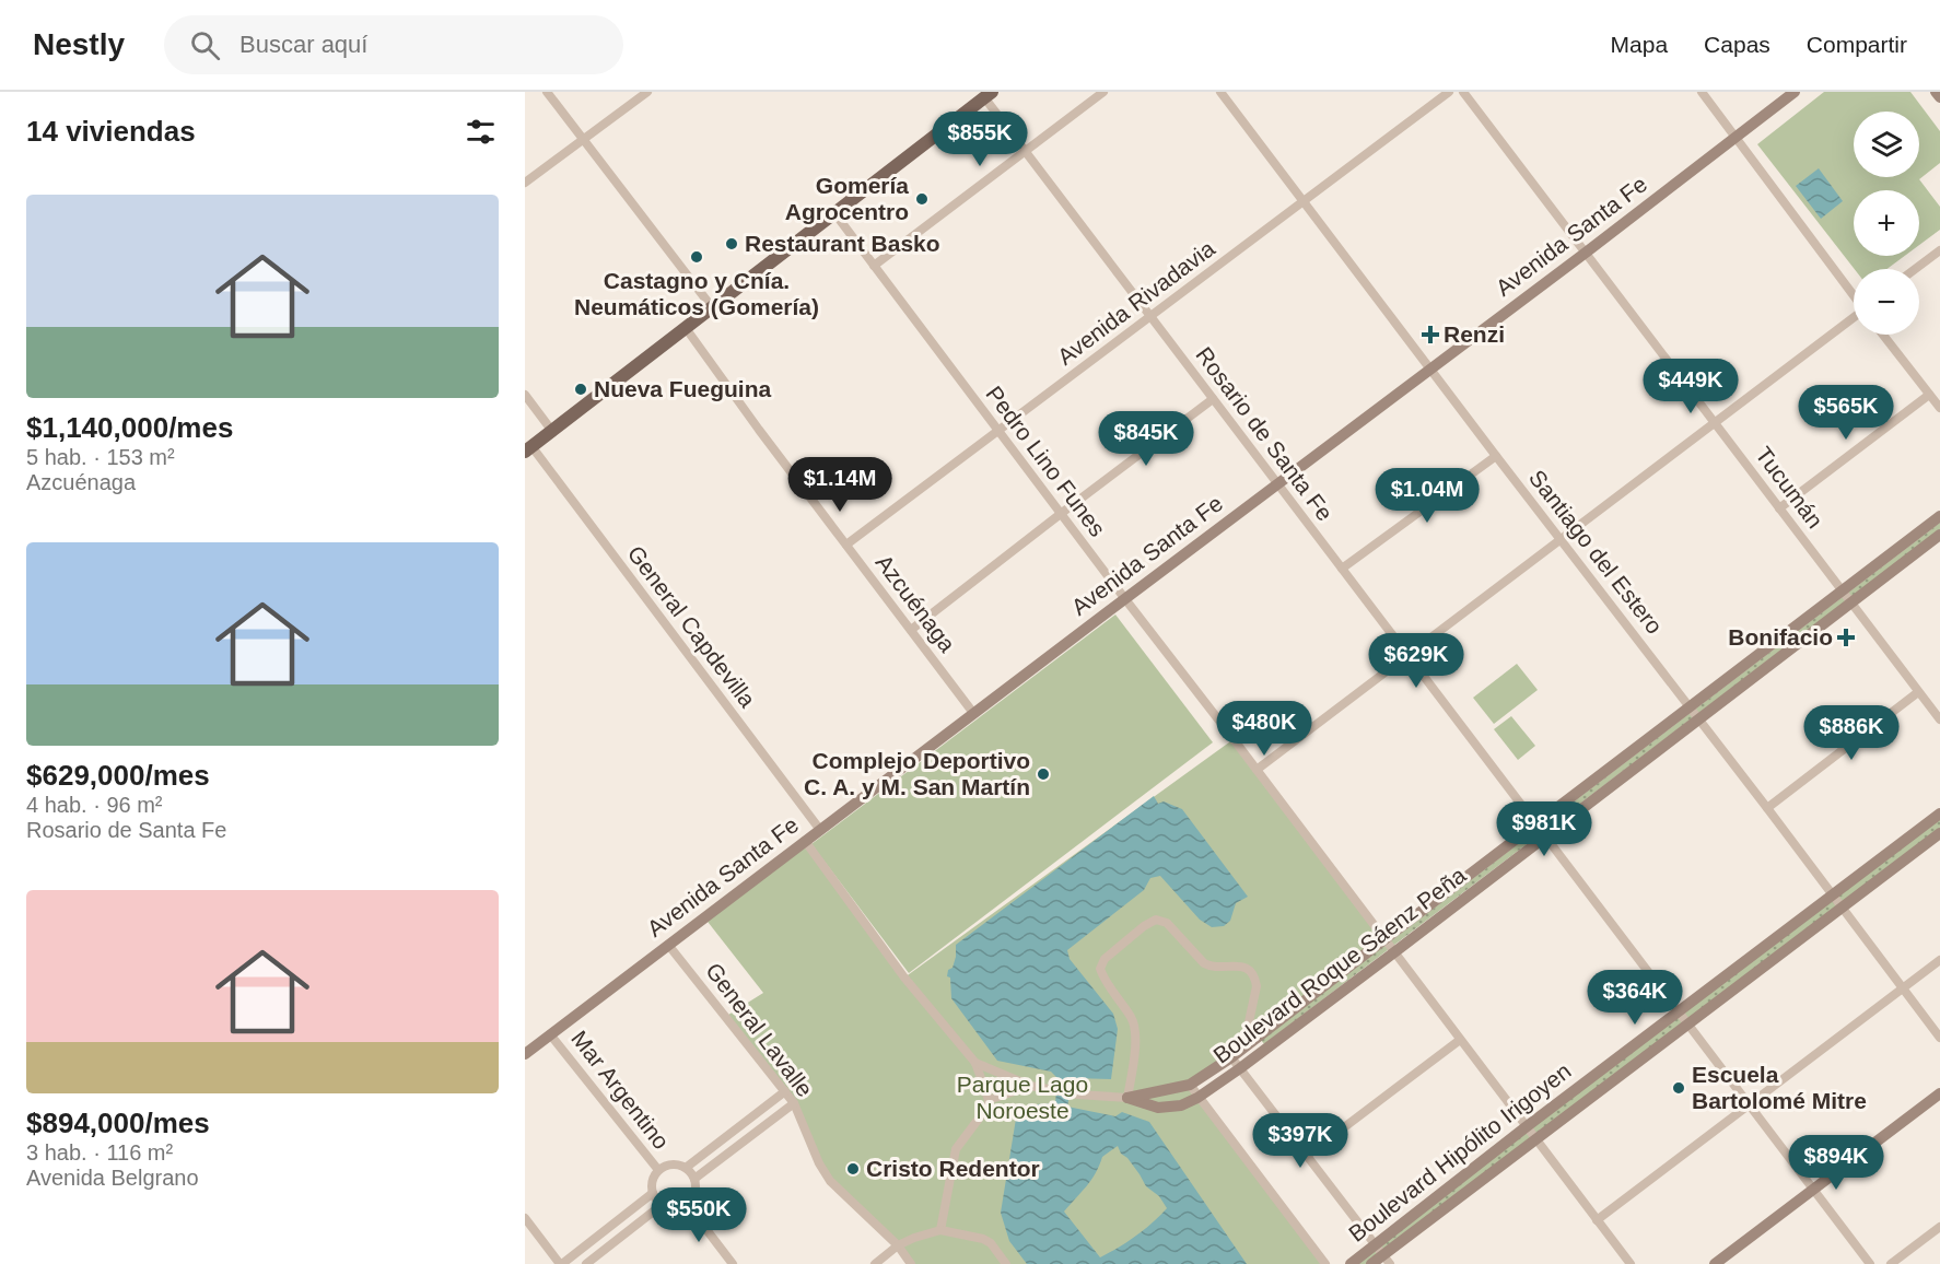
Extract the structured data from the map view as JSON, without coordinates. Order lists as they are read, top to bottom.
{
  "streets": {
    "street": [
      "Avenida Santa Fe",
      "Avenida Rivadavia",
      "Rosario de Santa Fe",
      "Pedro Lino Funes",
      "Tucumán",
      "Santiago del Estero",
      "Azcuénaga",
      "General Capdevilla",
      "Boulevard Roque Sáenz Peña",
      "General Lavalle",
      "Mar Argentino",
      "Boulevard Hipólito Irigoyen"
    ]
  },
  "crossings": [
    ["Avenida Santa Fe", "Rosario de Santa Fe"],
    ["Avenida Santa Fe", "Pedro Lino Funes"],
    ["Avenida Santa Fe", "Tucumán"],
    ["Avenida Santa Fe", "Santiago del Estero"],
    ["Avenida Santa Fe", "Azcuénaga"],
    ["Avenida Santa Fe", "General Capdevilla"],
    ["Avenida Santa Fe", "General Lavalle"],
    ["Avenida Santa Fe", "Mar Argentino"],
    ["Avenida Rivadavia", "Rosario de Santa Fe"],
    ["Avenida Rivadavia", "Pedro Lino Funes"],
    ["Avenida Rivadavia", "Santiago del Estero"],
    ["Avenida Rivadavia", "Azcuénaga"],
    ["Rosario de Santa Fe", "Boulevard Roque Sáenz Peña"],
    ["Rosario de Santa Fe", "Boulevard Hipólito Irigoyen"],
    ["Pedro Lino Funes", "Boulevard Roque Sáenz Peña"],
    ["Pedro Lino Funes", "Boulevard Hipólito Irigoyen"],
    ["Tucumán", "Boulevard Roque Sáenz Peña"],
    ["Santiago del Estero", "Boulevard Roque Sáenz Peña"],
    ["Santiago del Estero", "Boulevard Hipólito Irigoyen"]
  ],
  "parks": ["Parque Lago Noroeste"],
  "places": {
    "other": [
      "Gomería Agrocentro",
      "Restaurant Basko",
      "Castagno y Cnía. Neumáticos (Gomería)",
      "Nueva Fueguina",
      "Complejo Deportivo C. A. y M. San Martín",
      "Escuela Bartolomé Mitre",
      "Cristo Redentor"
    ],
    "health": ["Renzi", "Bonifacio"]
  },
  "page": {
    "header": "Nestly",
    "search": "Buscar aquí",
    "nav": ["Mapa", "Capas", "Compartir"],
    "heading": "14 viviendas",
    "map_buttons": ["+", "−"],
    "price": [
      "$855K",
      "$449K",
      "$565K",
      "$845K",
      "$1.14M",
      "$1.04M",
      "$629K",
      "$480K",
      "$886K",
      "$981K",
      "$364K",
      "$397K",
      "$894K",
      "$550K"
    ],
    "list": [
      {
        "name": "$1,140,000/mes",
        "note": "5 hab. · 153 m² · Azcuénaga"
      },
      {
        "name": "$629,000/mes",
        "note": "4 hab. · 96 m² · Rosario de Santa Fe"
      },
      {
        "name": "$894,000/mes",
        "note": "3 hab. · 116 m² · Avenida Belgrano"
      }
    ]
  }
}
